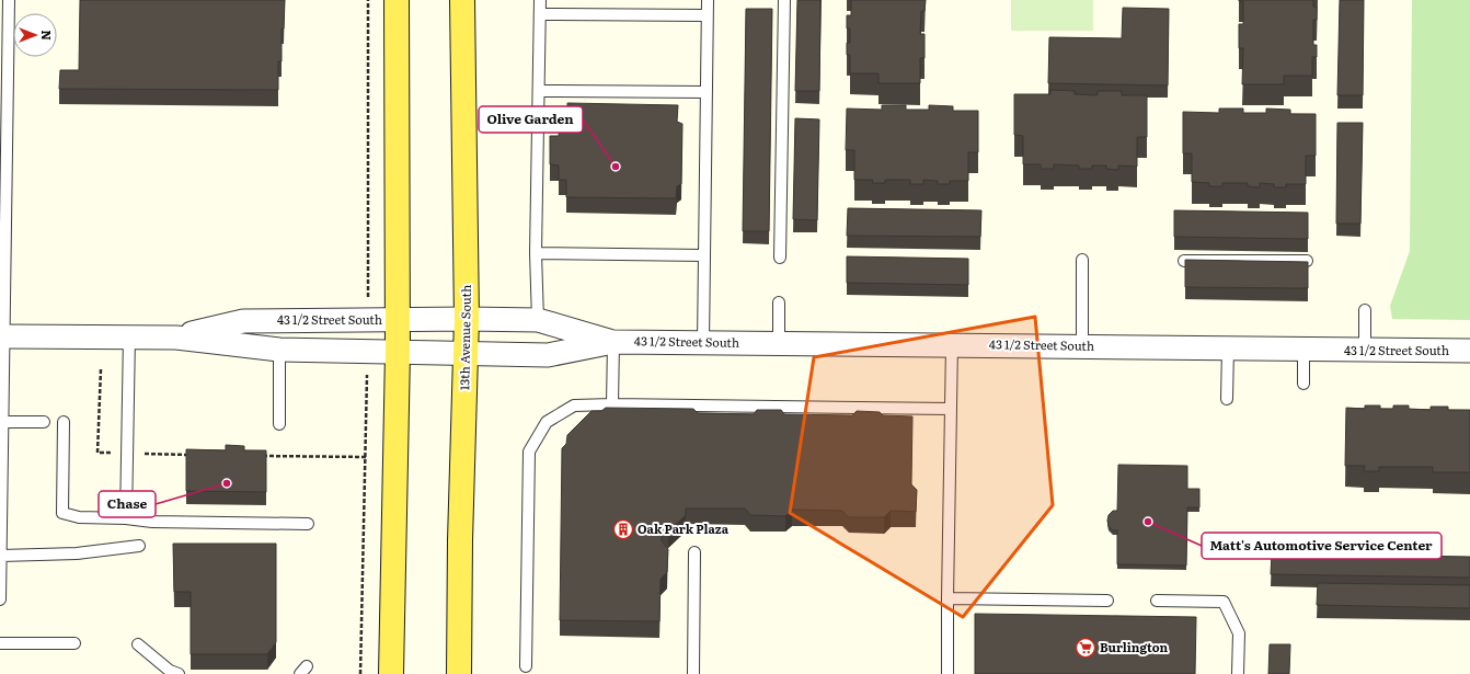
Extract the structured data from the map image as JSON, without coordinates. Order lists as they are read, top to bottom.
{
  "streets": {
    "main road": ["13th Avenue South"],
    "street": ["43 1/2 Street South"]
  },
  "crossings": [
    ["43 1/2 Street South", "13th Avenue South"]
  ],
  "places": {
    "other": ["Olive Garden", "Chase", "Matt's Automotive Service Center"],
    "building": ["Oak Park Plaza"],
    "supermarket": ["Burlington"]
  },
  "north": "right"
}
